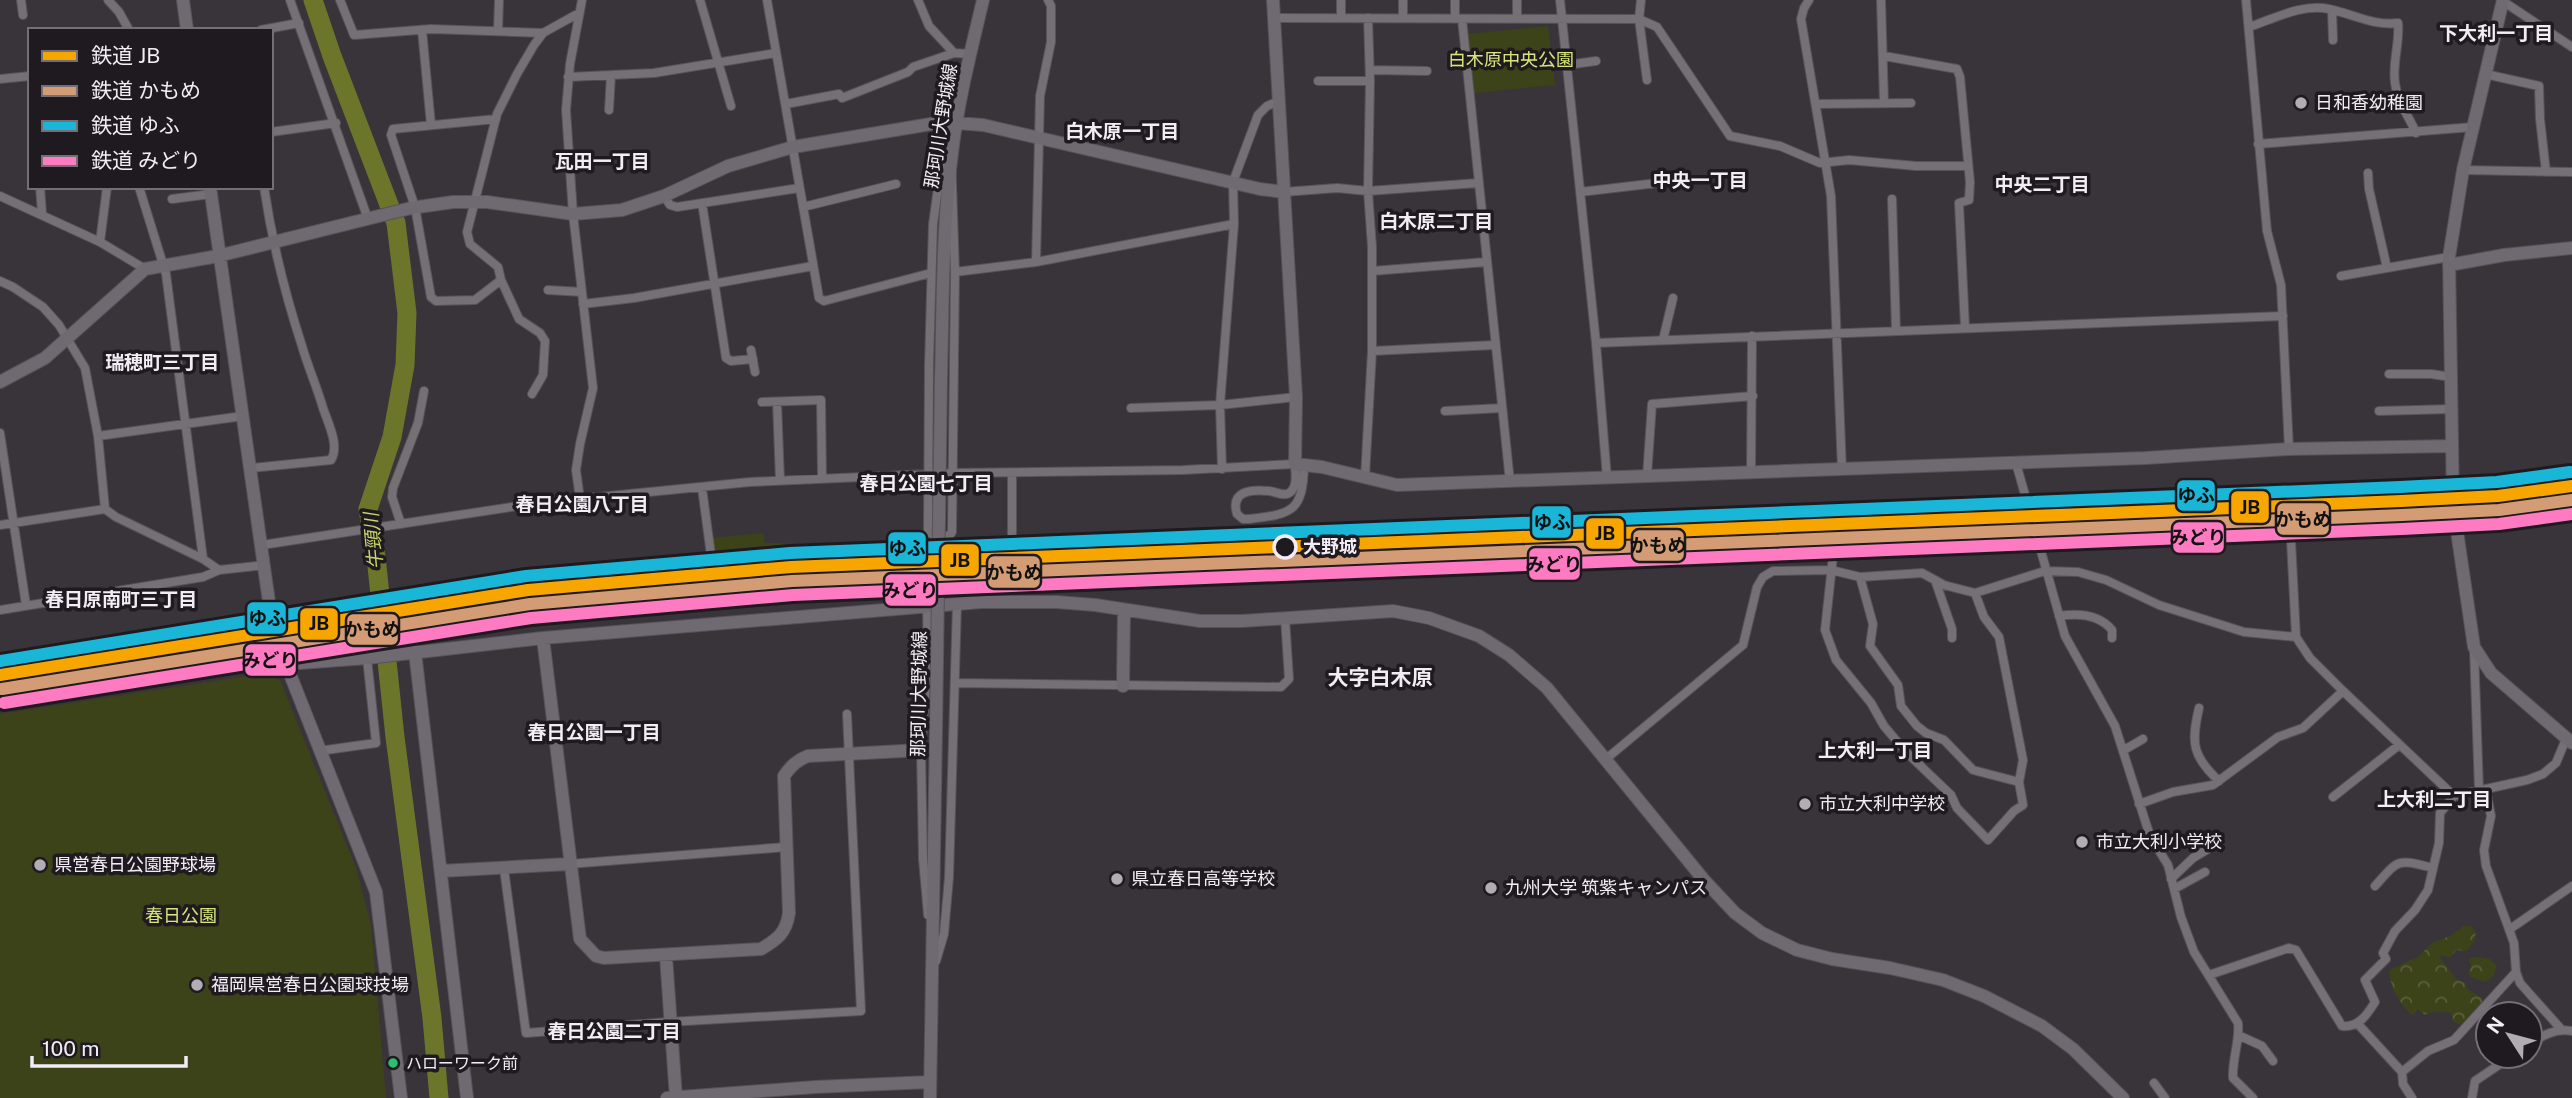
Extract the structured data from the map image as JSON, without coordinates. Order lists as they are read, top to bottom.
{
  "streets": {
    "street": ["那珂川大野城線"]
  },
  "districts": [
    "下大利一丁目",
    "白木原一丁目",
    "瓦田一丁目",
    "中央一丁目",
    "中央二丁目",
    "白木原二丁目",
    "瑞穂町三丁目",
    "春日公園七丁目",
    "春日公園八丁目",
    "春日原南町三丁目",
    "大字白木原",
    "春日公園一丁目",
    "上大利一丁目",
    "上大利二丁目",
    "春日公園二丁目"
  ],
  "water": ["牛頸川"],
  "parks": ["白木原中央公園", "春日公園"],
  "places": [
    "日和香幼稚園",
    "大野城",
    "市立大利中学校",
    "市立大利小学校",
    "県営春日公園野球場",
    "県立春日高等学校",
    "九州大学 筑紫キャンパス",
    "福岡県営春日公園球技場",
    "ハローワーク前"
  ],
  "lines": [
    "rail line ゆふ",
    "rail line JB",
    "rail line かもめ",
    "rail line みどり"
  ],
  "legend": [
    "鉄道 JB",
    "鉄道 かもめ",
    "鉄道 ゆふ",
    "鉄道 みどり"
  ],
  "scale_bar": "100 m",
  "north": "top left"
}
